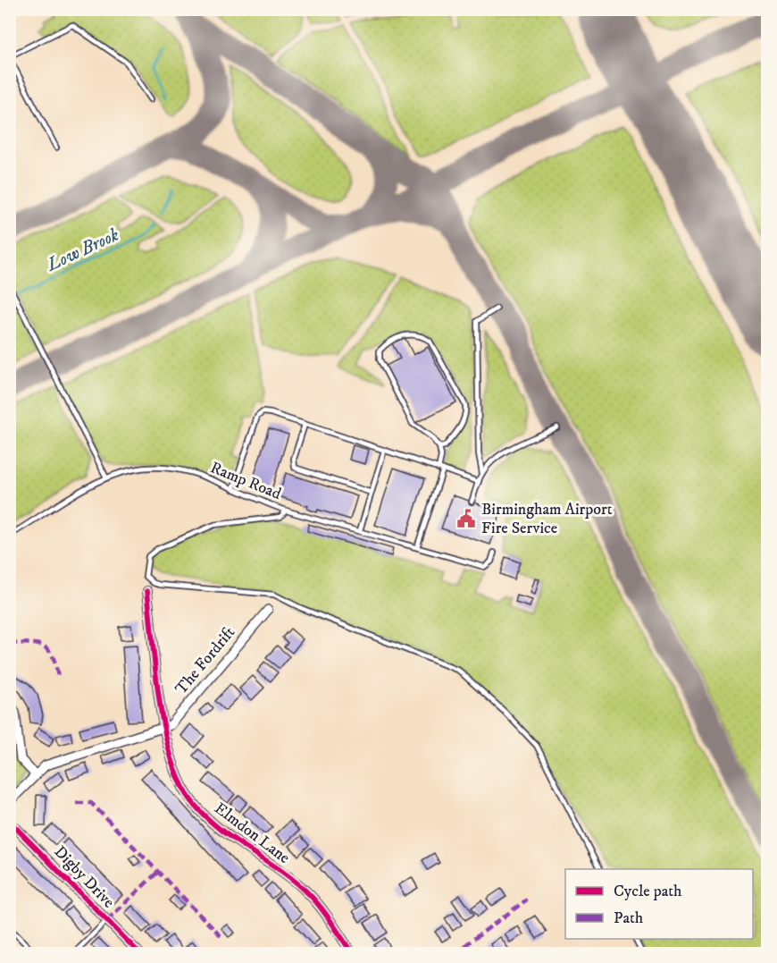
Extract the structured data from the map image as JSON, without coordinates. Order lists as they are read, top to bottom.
{
  "streets": {
    "street": ["The Fordrift", "Elmdon Lane", "Digby Drive"],
    "lane": ["Ramp Road"]
  },
  "crossings": [
    ["The Fordrift", "Elmdon Lane"]
  ],
  "water": ["Low Brook"],
  "places": {
    "public building": ["Birmingham Airport Fire Service"]
  },
  "legend": ["Cycle path", "Path"]
}
